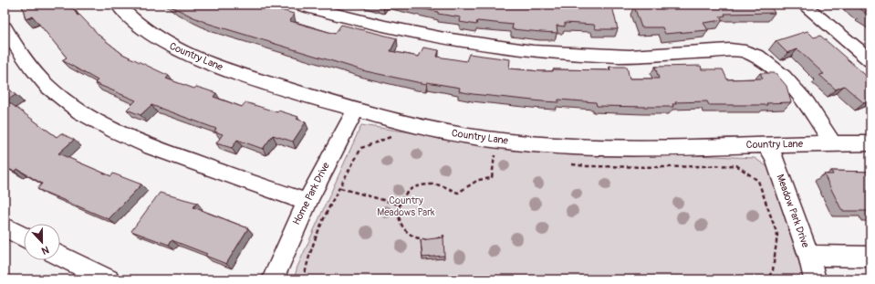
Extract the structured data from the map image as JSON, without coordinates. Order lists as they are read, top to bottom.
{
  "streets": {
    "street": ["Country Lane", "Home Park Drive", "Meadow Park Drive"]
  },
  "crossings": [
    ["Country Lane", "Home Park Drive"],
    ["Country Lane", "Meadow Park Drive"]
  ],
  "parks": ["Country Meadows Park"],
  "north": "bottom"
}
